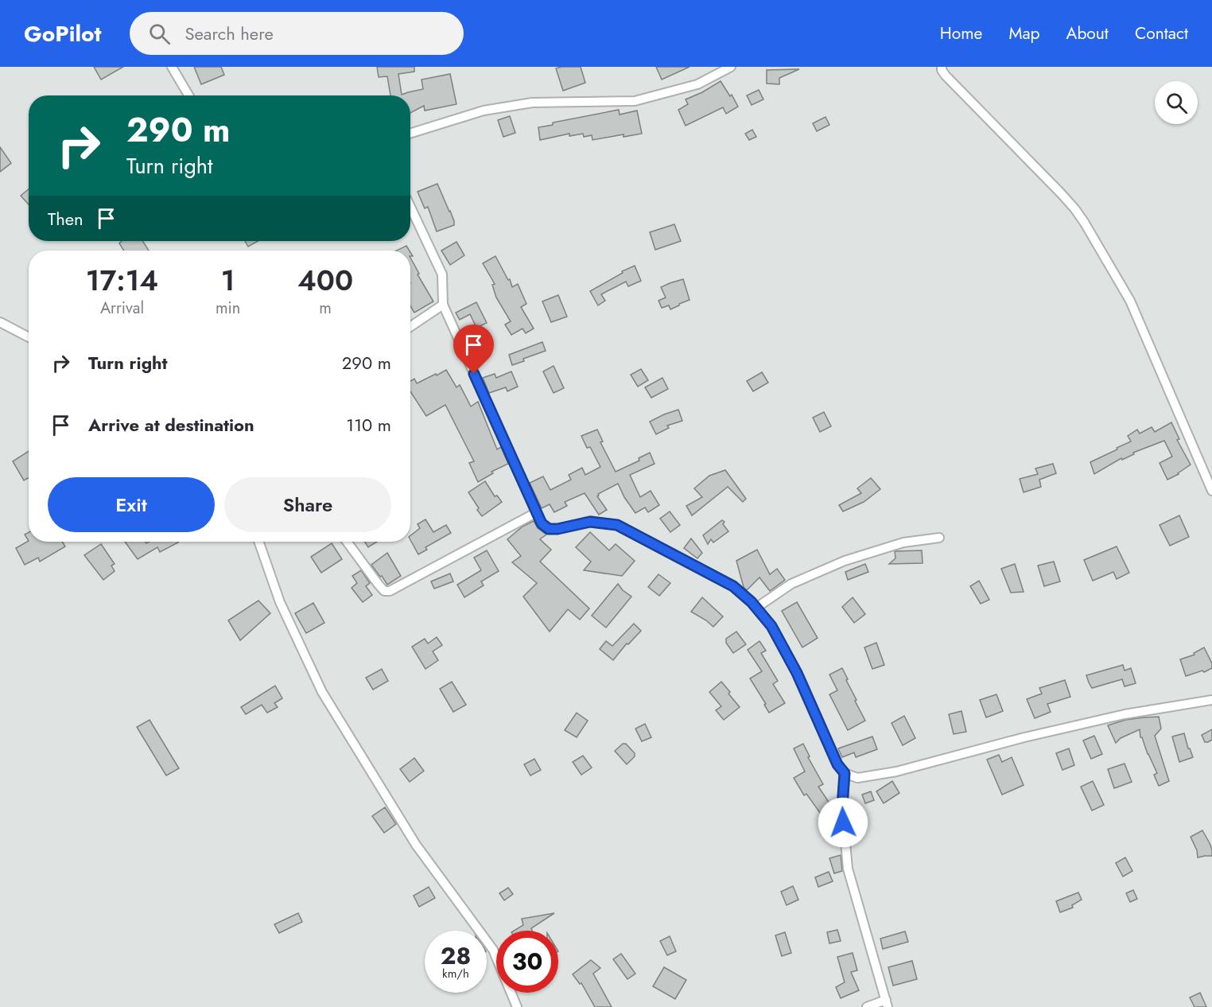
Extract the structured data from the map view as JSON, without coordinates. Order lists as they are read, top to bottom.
{
  "page": {
    "header": "GoPilot",
    "search": "Search here",
    "nav": [
      "Home",
      "Map",
      "About",
      "Contact"
    ],
    "turn": ["290 m", "Turn right"],
    "then": "Then",
    "eta": [
      "17:14",
      "Arrival",
      "1",
      "min",
      "400",
      "m"
    ],
    "list": [
      {
        "name": "Turn right",
        "value": "290 m"
      },
      {
        "name": "Arrive at destination",
        "value": "110 m"
      }
    ],
    "buttons": ["Exit", "Share"],
    "speed": "28 km/h",
    "limit": "30"
  }
}
